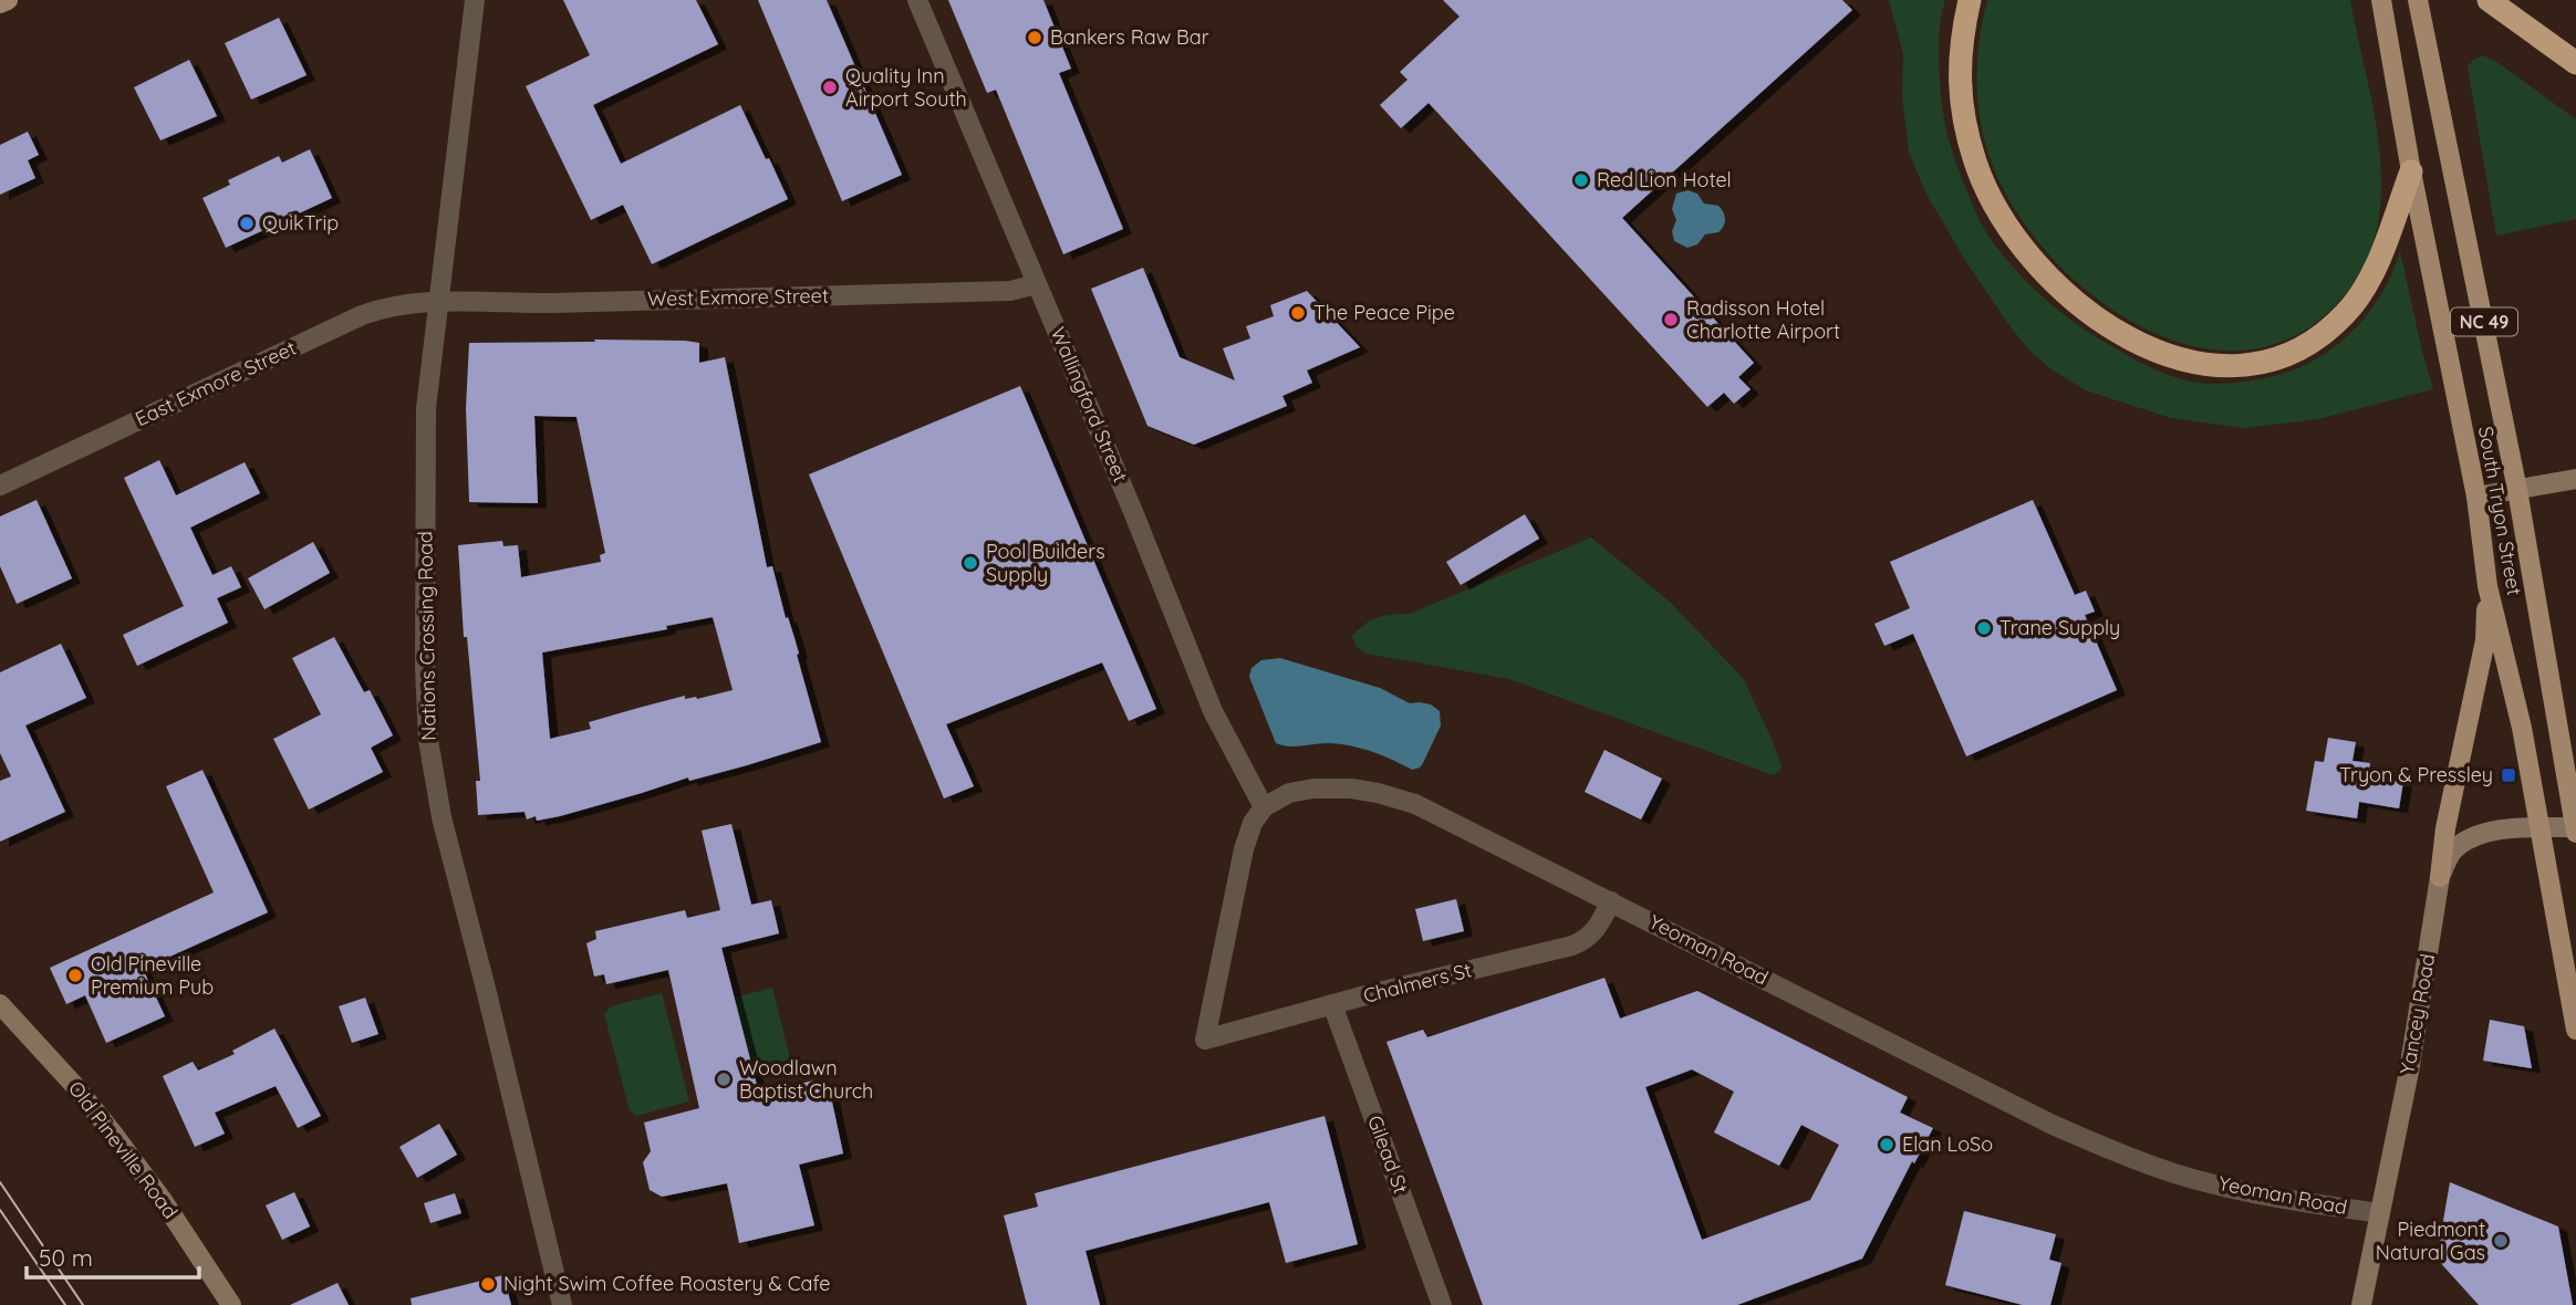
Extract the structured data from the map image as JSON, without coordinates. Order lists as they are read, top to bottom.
{
  "streets": {
    "main road": ["NC 49", "South Tryon Street"],
    "street": [
      "West Exmore Street",
      "East Exmore Street",
      "Wallingford Street",
      "Nations Crossing Road",
      "Yeoman Road",
      "Chalmers St",
      "Yancey Road",
      "Old Pineville Road",
      "Gilead St"
    ]
  },
  "crossings": [
    ["West Exmore Street", "East Exmore Street"],
    ["West Exmore Street", "Wallingford Street"],
    ["West Exmore Street", "Nations Crossing Road"],
    ["East Exmore Street", "Nations Crossing Road"],
    ["Wallingford Street", "Yeoman Road"],
    ["Wallingford Street", "Chalmers St"],
    ["South Tryon Street", "Yancey Road"],
    ["Yeoman Road", "Chalmers St"],
    ["Yeoman Road", "Yancey Road"],
    ["Chalmers St", "Gilead St"]
  ],
  "places": {
    "other": [
      "Bankers Raw Bar",
      "Quality Inn Airport South",
      "Red Lion Hotel",
      "QuikTrip",
      "The Peace Pipe",
      "Radisson Hotel Charlotte Airport",
      "Pool Builders Supply",
      "Trane Supply",
      "Old Pineville Premium Pub",
      "Woodlawn Baptist Church",
      "Elan LoSo",
      "Piedmont Natural Gas",
      "Night Swim Coffee Roastery & Cafe"
    ],
    "transit": ["Tryon & Pressley"]
  },
  "scale_bar": "50 m"
}
